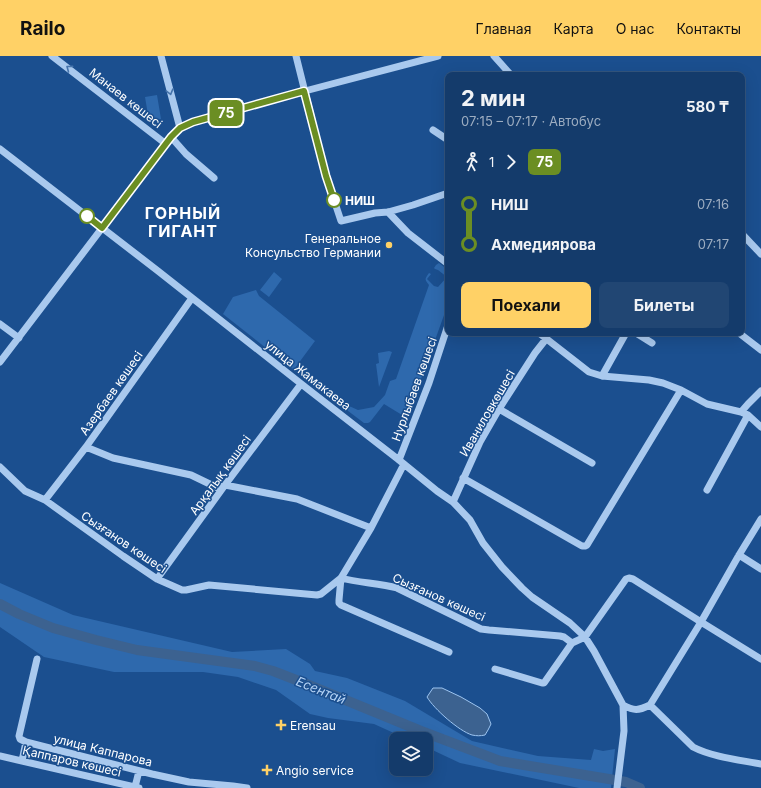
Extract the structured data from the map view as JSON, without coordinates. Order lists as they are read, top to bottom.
{
  "streets": {
    "street": [
      "Манаев көшесі",
      "улица Жамакаева",
      "Нурлыбаев көшесі",
      "Азербаев көшесі",
      "Иваниловкөшесі",
      "Арқалық көшесі",
      "Сызғанов көшесі",
      "улица Каппарова",
      "Қаппаров көшесі"
    ]
  },
  "crossings": [
    ["улица Жамакаева", "Нурлыбаев көшесі"],
    ["улица Жамакаева", "Азербаев көшесі"],
    ["улица Жамакаева", "Иваниловкөшесі"],
    ["улица Жамакаева", "Арқалық көшесі"],
    ["Нурлыбаев көшесі", "Сызғанов көшесі"],
    ["Азербаев көшесі", "Сызғанов көшесі"],
    ["Арқалық көшесі", "Сызғанов көшесі"]
  ],
  "one_way": ["Манаев көшесі"],
  "districts": ["ГОРНЫЙ ГИГАНТ"],
  "water": ["Есентай"],
  "places": {
    "other": ["НИШ", "Генеральное Консульство Германии"],
    "health": ["Erensau", "Angio service"]
  },
  "lines": ["bus line 75"],
  "page": {
    "header": "Railo",
    "nav": [
      "Главная",
      "Карта",
      "О нас",
      "Контакты"
    ],
    "on_map": "75",
    "heading": ["2 мин", "07:15 – 07:17 · Автобус", "580 ₸"],
    "legs": ["1", "75"],
    "list": [
      {
        "name": "НИШ",
        "value": "07:16"
      },
      {
        "name": "Ахмедиярова",
        "value": "07:17"
      }
    ],
    "buttons": ["Поехали", "Билеты"]
  }
}
